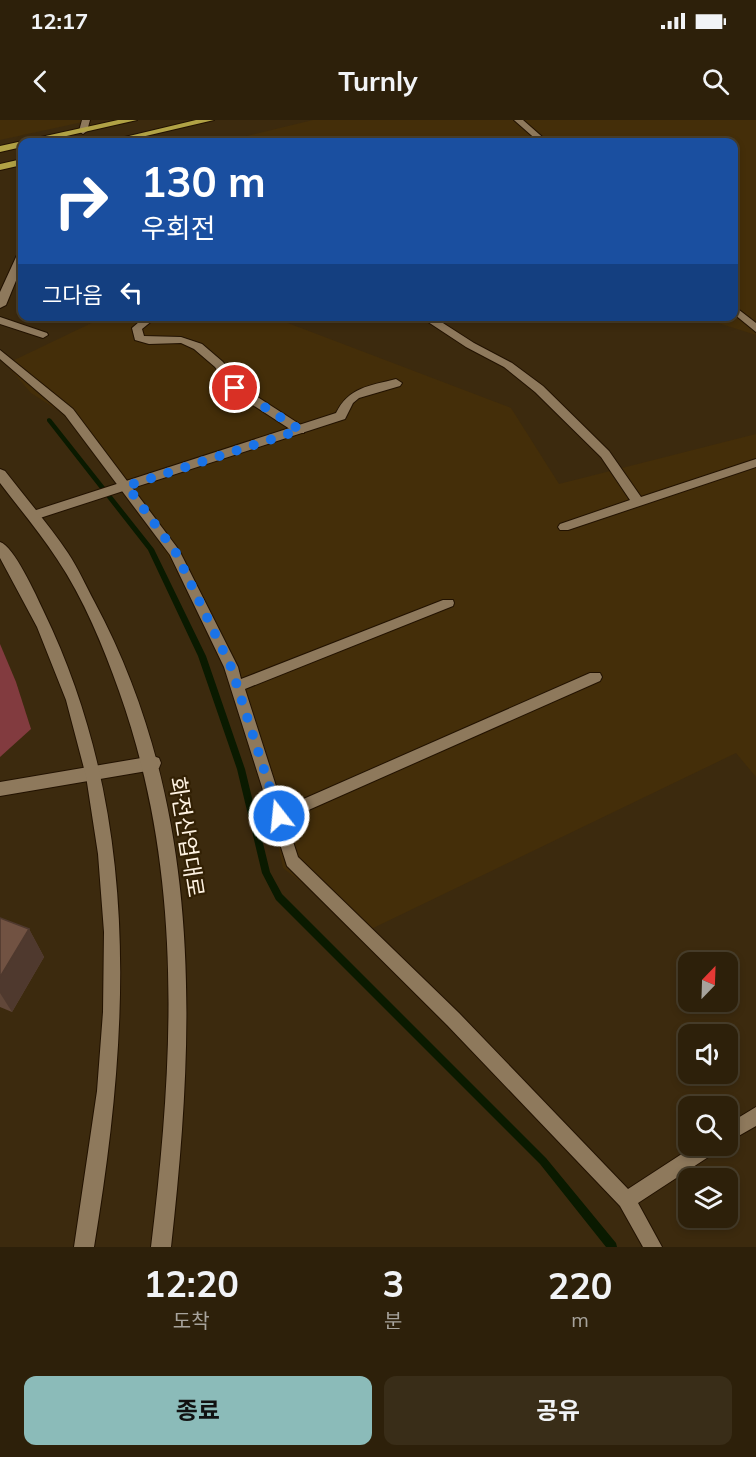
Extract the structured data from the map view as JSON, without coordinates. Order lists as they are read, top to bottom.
{
  "streets": {
    "main road": ["화전산업대로"]
  },
  "north": "top right",
  "page": {
    "status": "12:17",
    "header": "Turnly",
    "turn": ["130 m", "우회전"],
    "then": "그다음",
    "eta": [
      "12:20",
      "도착",
      "3",
      "분",
      "220",
      "m"
    ],
    "buttons": ["종료", "공유"]
  }
}
